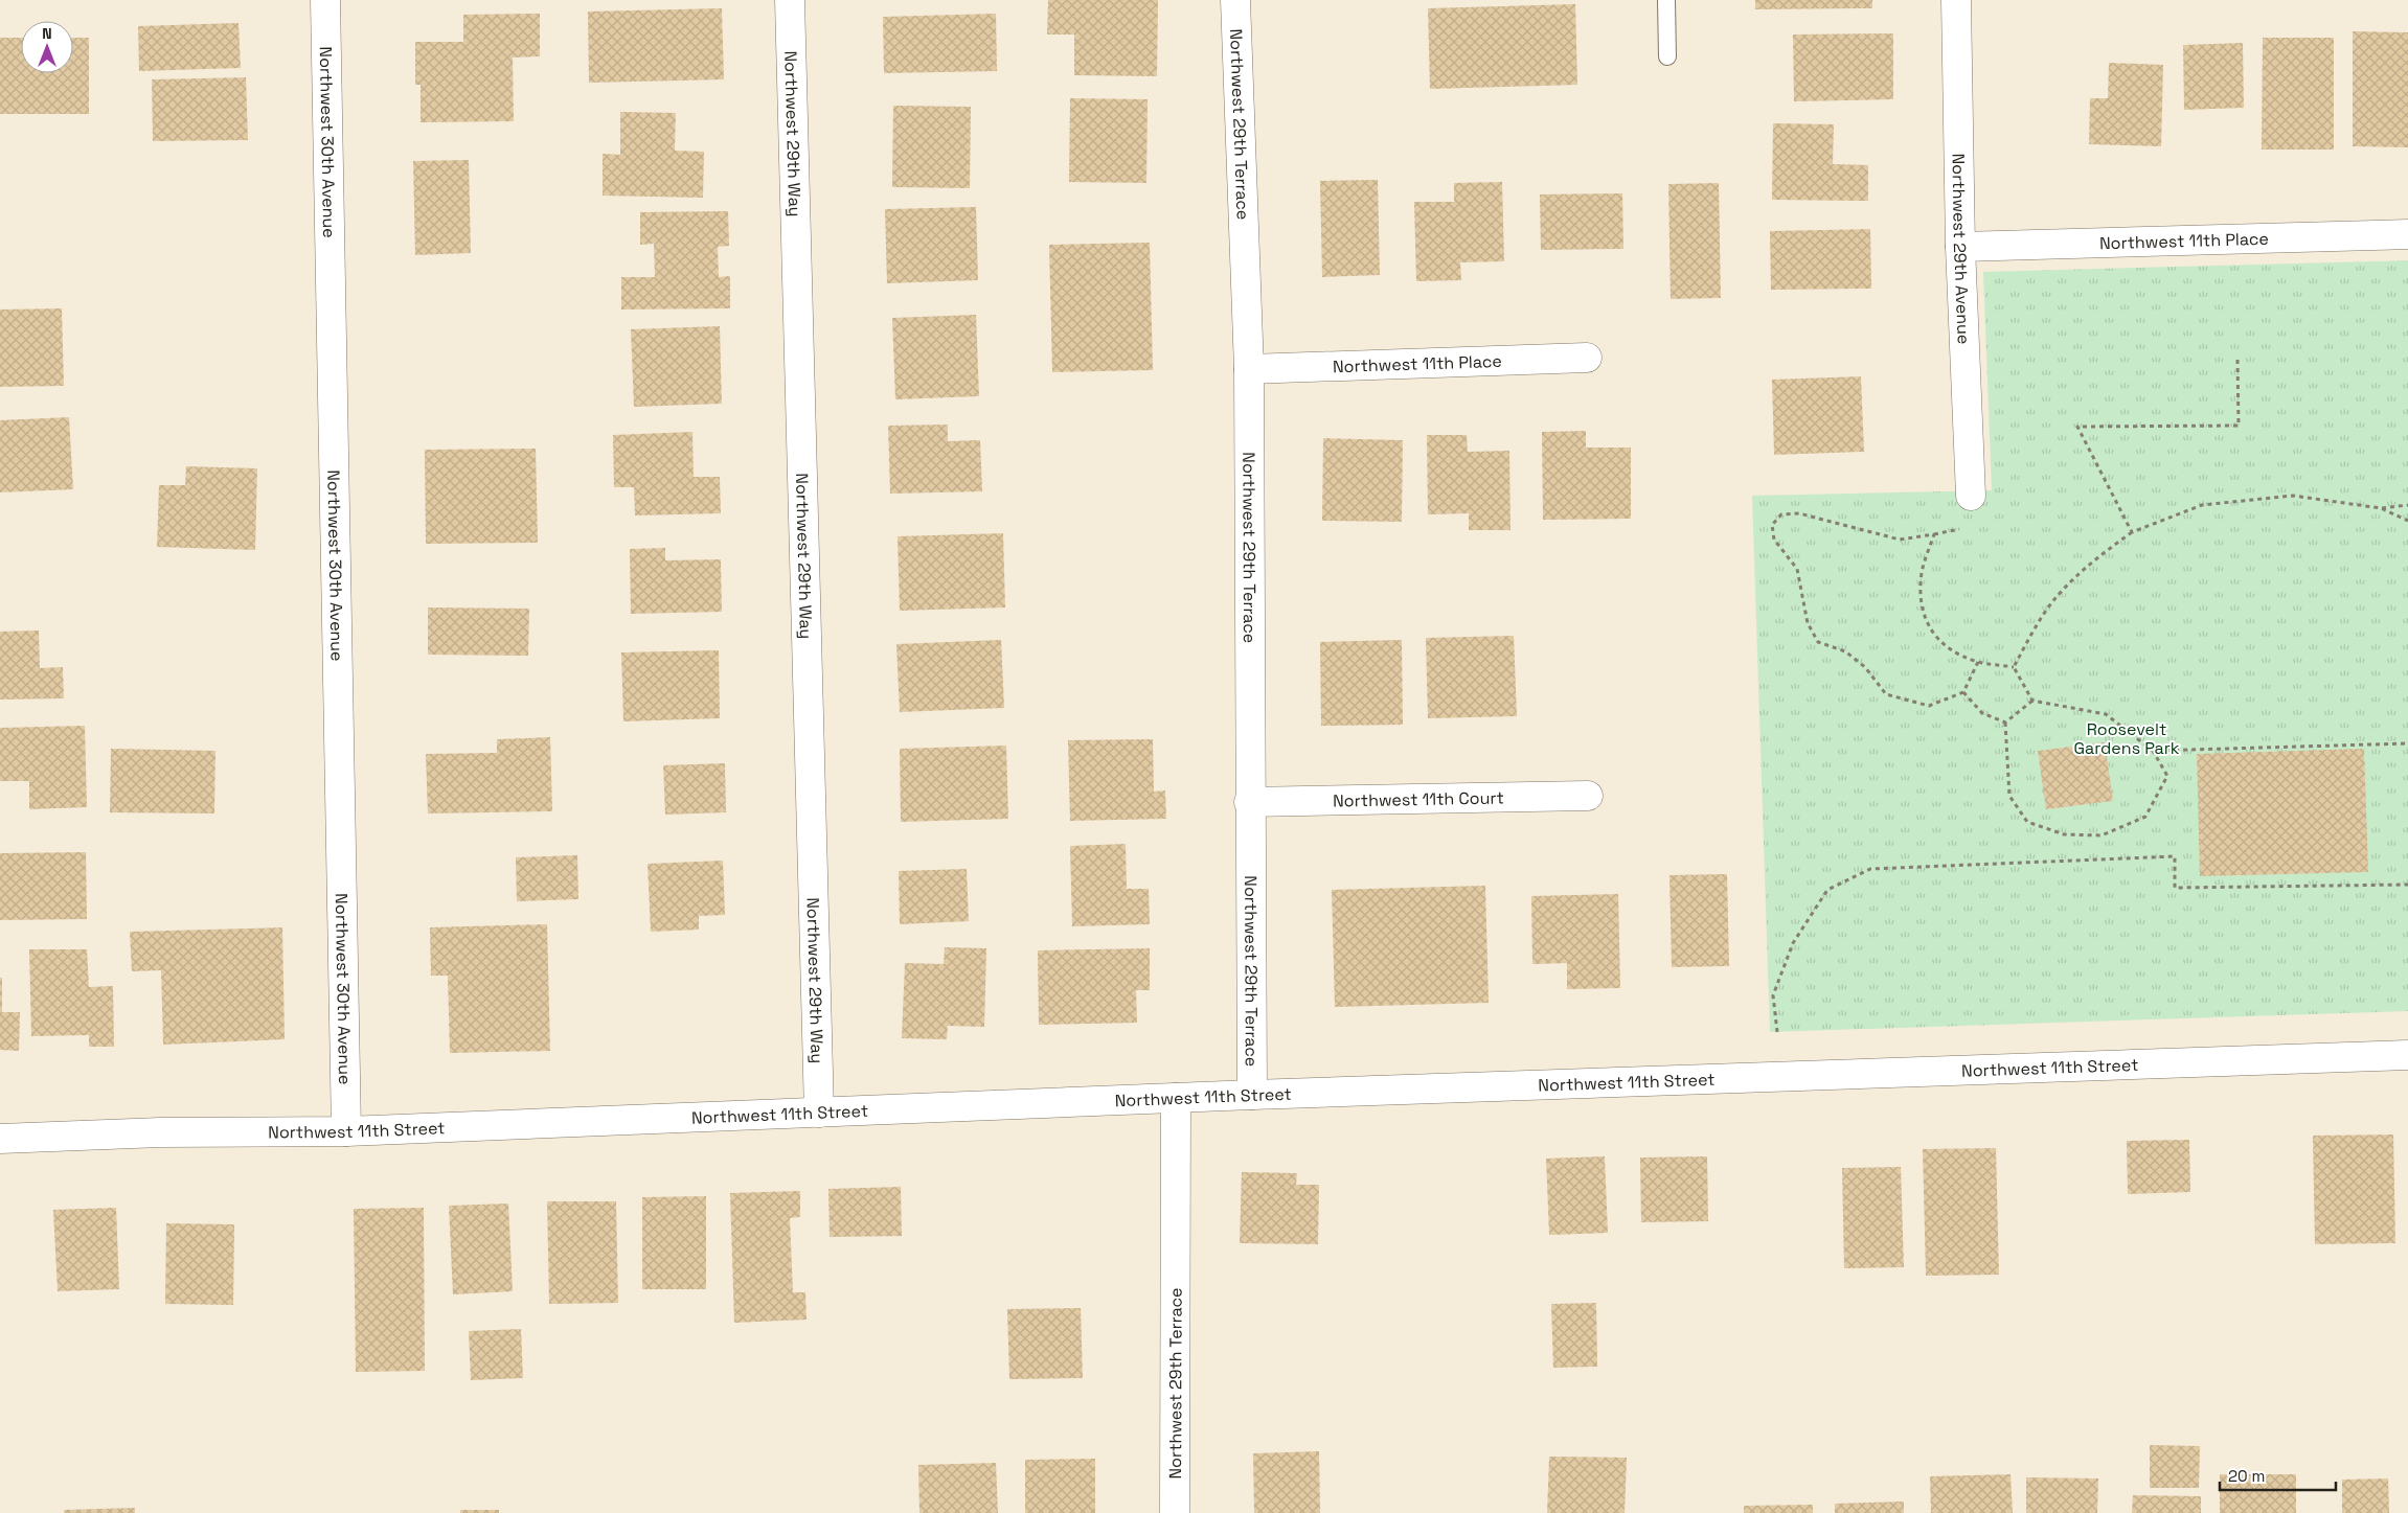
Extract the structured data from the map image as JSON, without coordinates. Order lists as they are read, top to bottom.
{
  "streets": {
    "street": [
      "Northwest 29th Terrace",
      "Northwest 29th Way",
      "Northwest 30th Avenue",
      "Northwest 11th Place",
      "Northwest 29th Avenue",
      "Northwest 11th Court",
      "Northwest 11th Street"
    ]
  },
  "crossings": [
    ["Northwest 29th Terrace", "Northwest 11th Place"],
    ["Northwest 29th Terrace", "Northwest 11th Court"],
    ["Northwest 29th Terrace", "Northwest 11th Street"],
    ["Northwest 29th Way", "Northwest 11th Street"],
    ["Northwest 30th Avenue", "Northwest 11th Street"],
    ["Northwest 11th Place", "Northwest 29th Avenue"]
  ],
  "parks": ["Roosevelt Gardens Park"],
  "scale_bar": "20 m",
  "north": "top"
}
